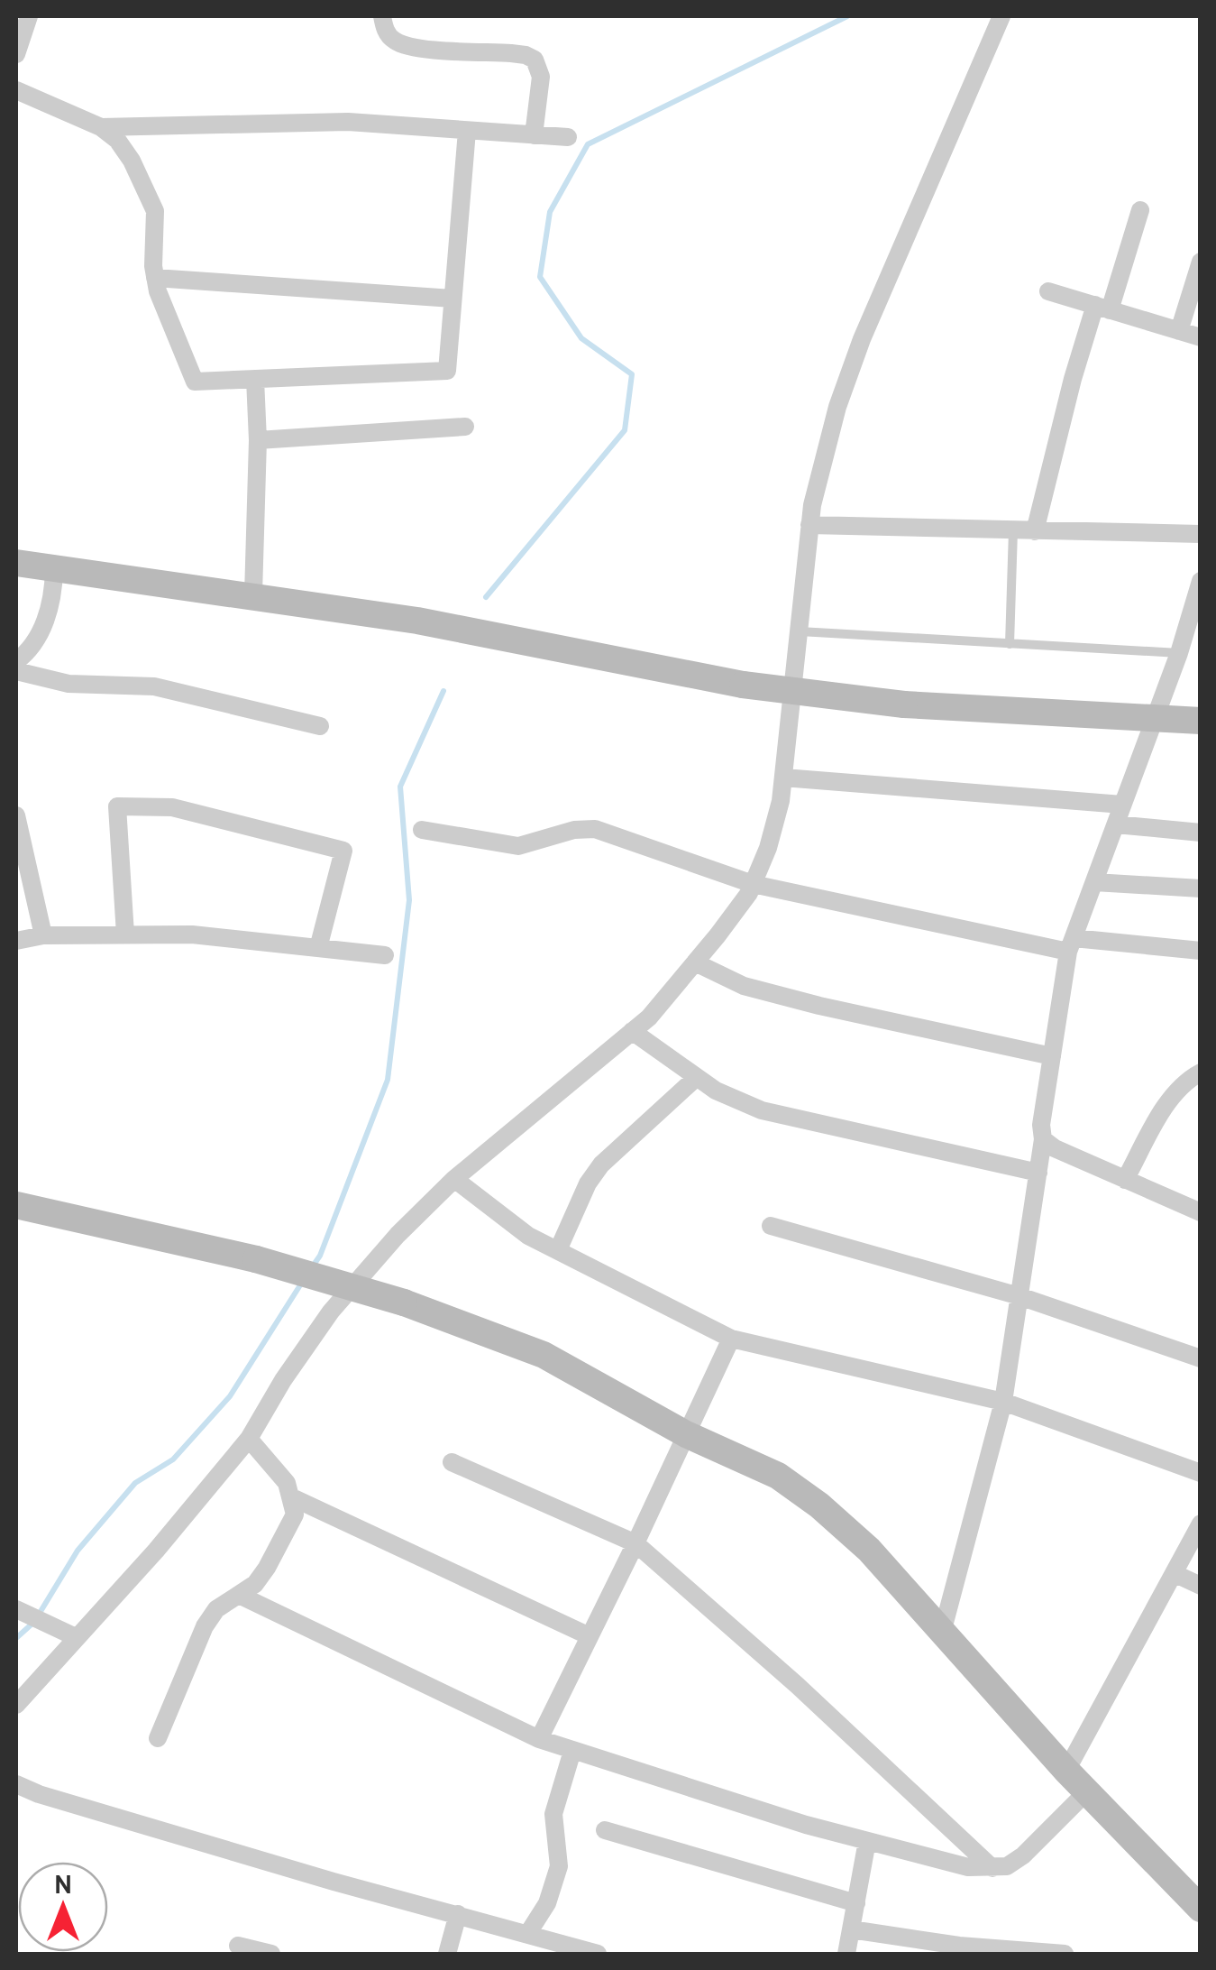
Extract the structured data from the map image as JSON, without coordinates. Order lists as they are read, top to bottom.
{
  "north": "top"
}
